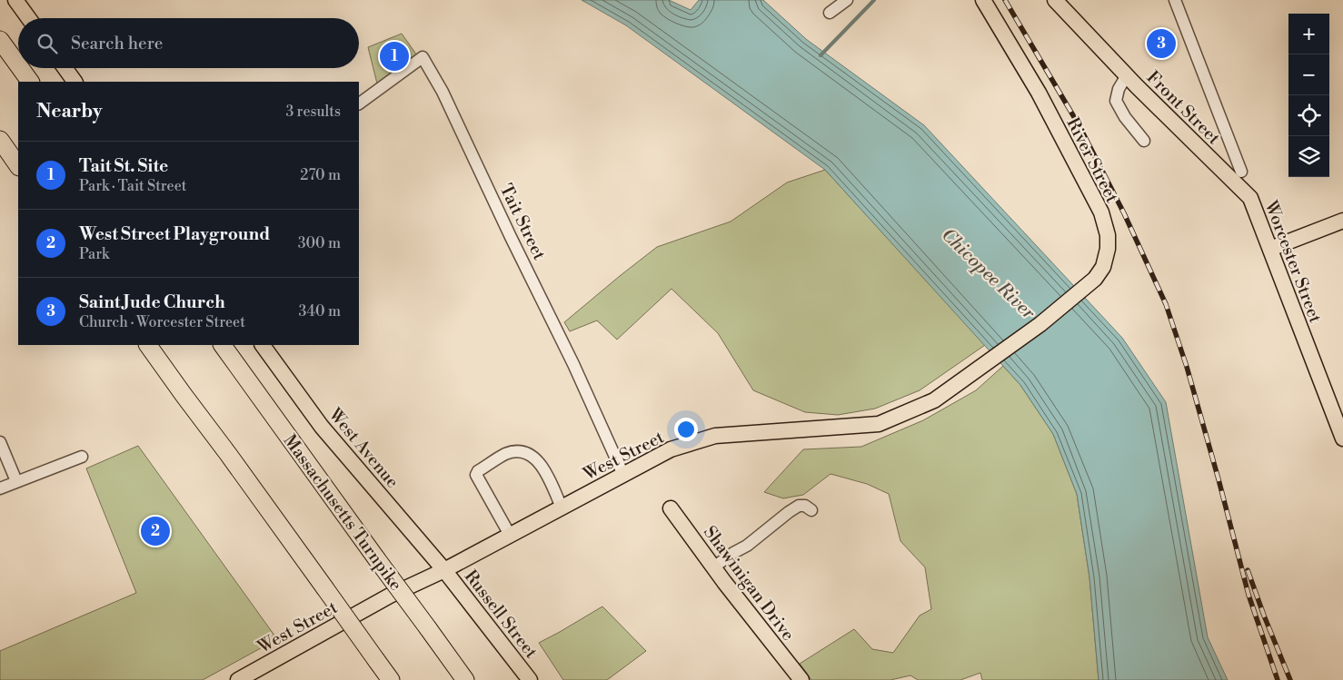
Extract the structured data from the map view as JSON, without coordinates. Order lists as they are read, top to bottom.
{
  "streets": {
    "highway": ["Massachusetts Turnpike"],
    "main road": [
      "Front Street",
      "River Street",
      "Worcester Street",
      "West Avenue",
      "West Street",
      "Shawinigan Drive",
      "Russell Street"
    ],
    "street": ["Tait Street"]
  },
  "crossings": [
    ["Front Street", "Worcester Street"],
    ["River Street", "West Street"],
    ["Tait Street", "West Street"],
    ["West Avenue", "West Street"],
    ["West Avenue", "Russell Street"],
    ["West Street", "Russell Street"]
  ],
  "water": ["Chicopee River"],
  "page": {
    "map_buttons": ["+", "−"],
    "search": "Search here",
    "pins": ["3", "1", "2"],
    "heading": ["Nearby", "3 results"],
    "list": [
      {
        "mark": "1",
        "name": "Tait St. Site",
        "note": "Park · Tait Street",
        "value": "270 m"
      },
      {
        "mark": "2",
        "name": "West Street Playground",
        "note": "Park",
        "value": "300 m"
      },
      {
        "mark": "3",
        "name": "Saint Jude Church",
        "note": "Church · Worcester Street",
        "value": "340 m"
      }
    ]
  }
}
